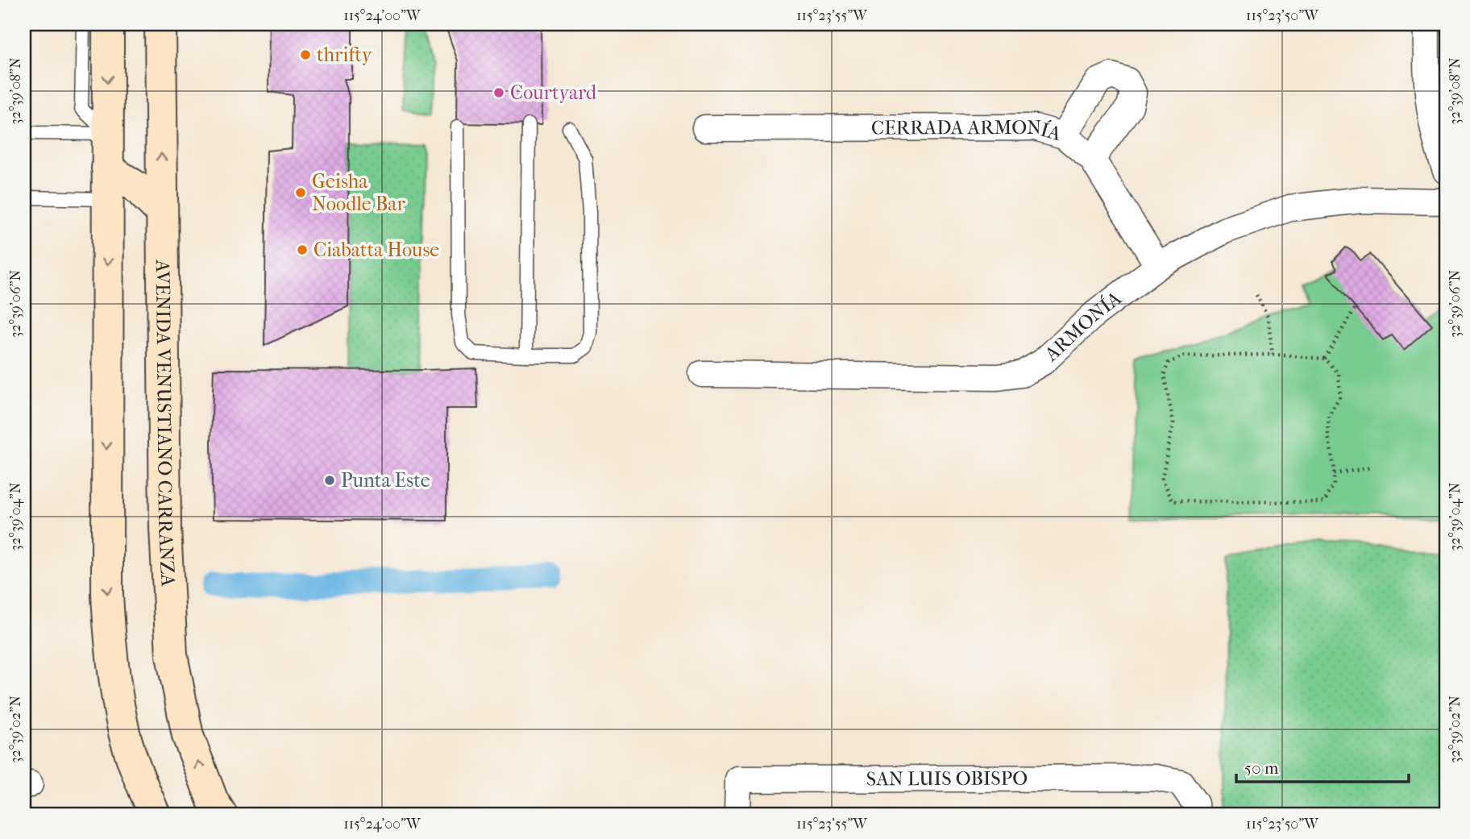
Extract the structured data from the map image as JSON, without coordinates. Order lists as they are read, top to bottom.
{
  "streets": {
    "main road": ["AVENIDA VENUSTIANO CARRANZA"],
    "street": ["CERRADA ARMONÍA", "ARMONÍA", "SAN LUIS OBISPO"]
  },
  "crossings": [
    ["CERRADA ARMONÍA", "ARMONÍA"]
  ],
  "places": [
    "thrifty",
    "Courtyard",
    "Geisha Noodle Bar",
    "Ciabatta House",
    "Punta Este"
  ],
  "scale_bar": "50 m",
  "coordinates": [
    "115°24'00\"W",
    "115°23'55\"W",
    "115°23'50\"W",
    "32°39'08\"N",
    "32°39'06\"N",
    "32°39'04\"N",
    "32°39'02\"N"
  ]
}
